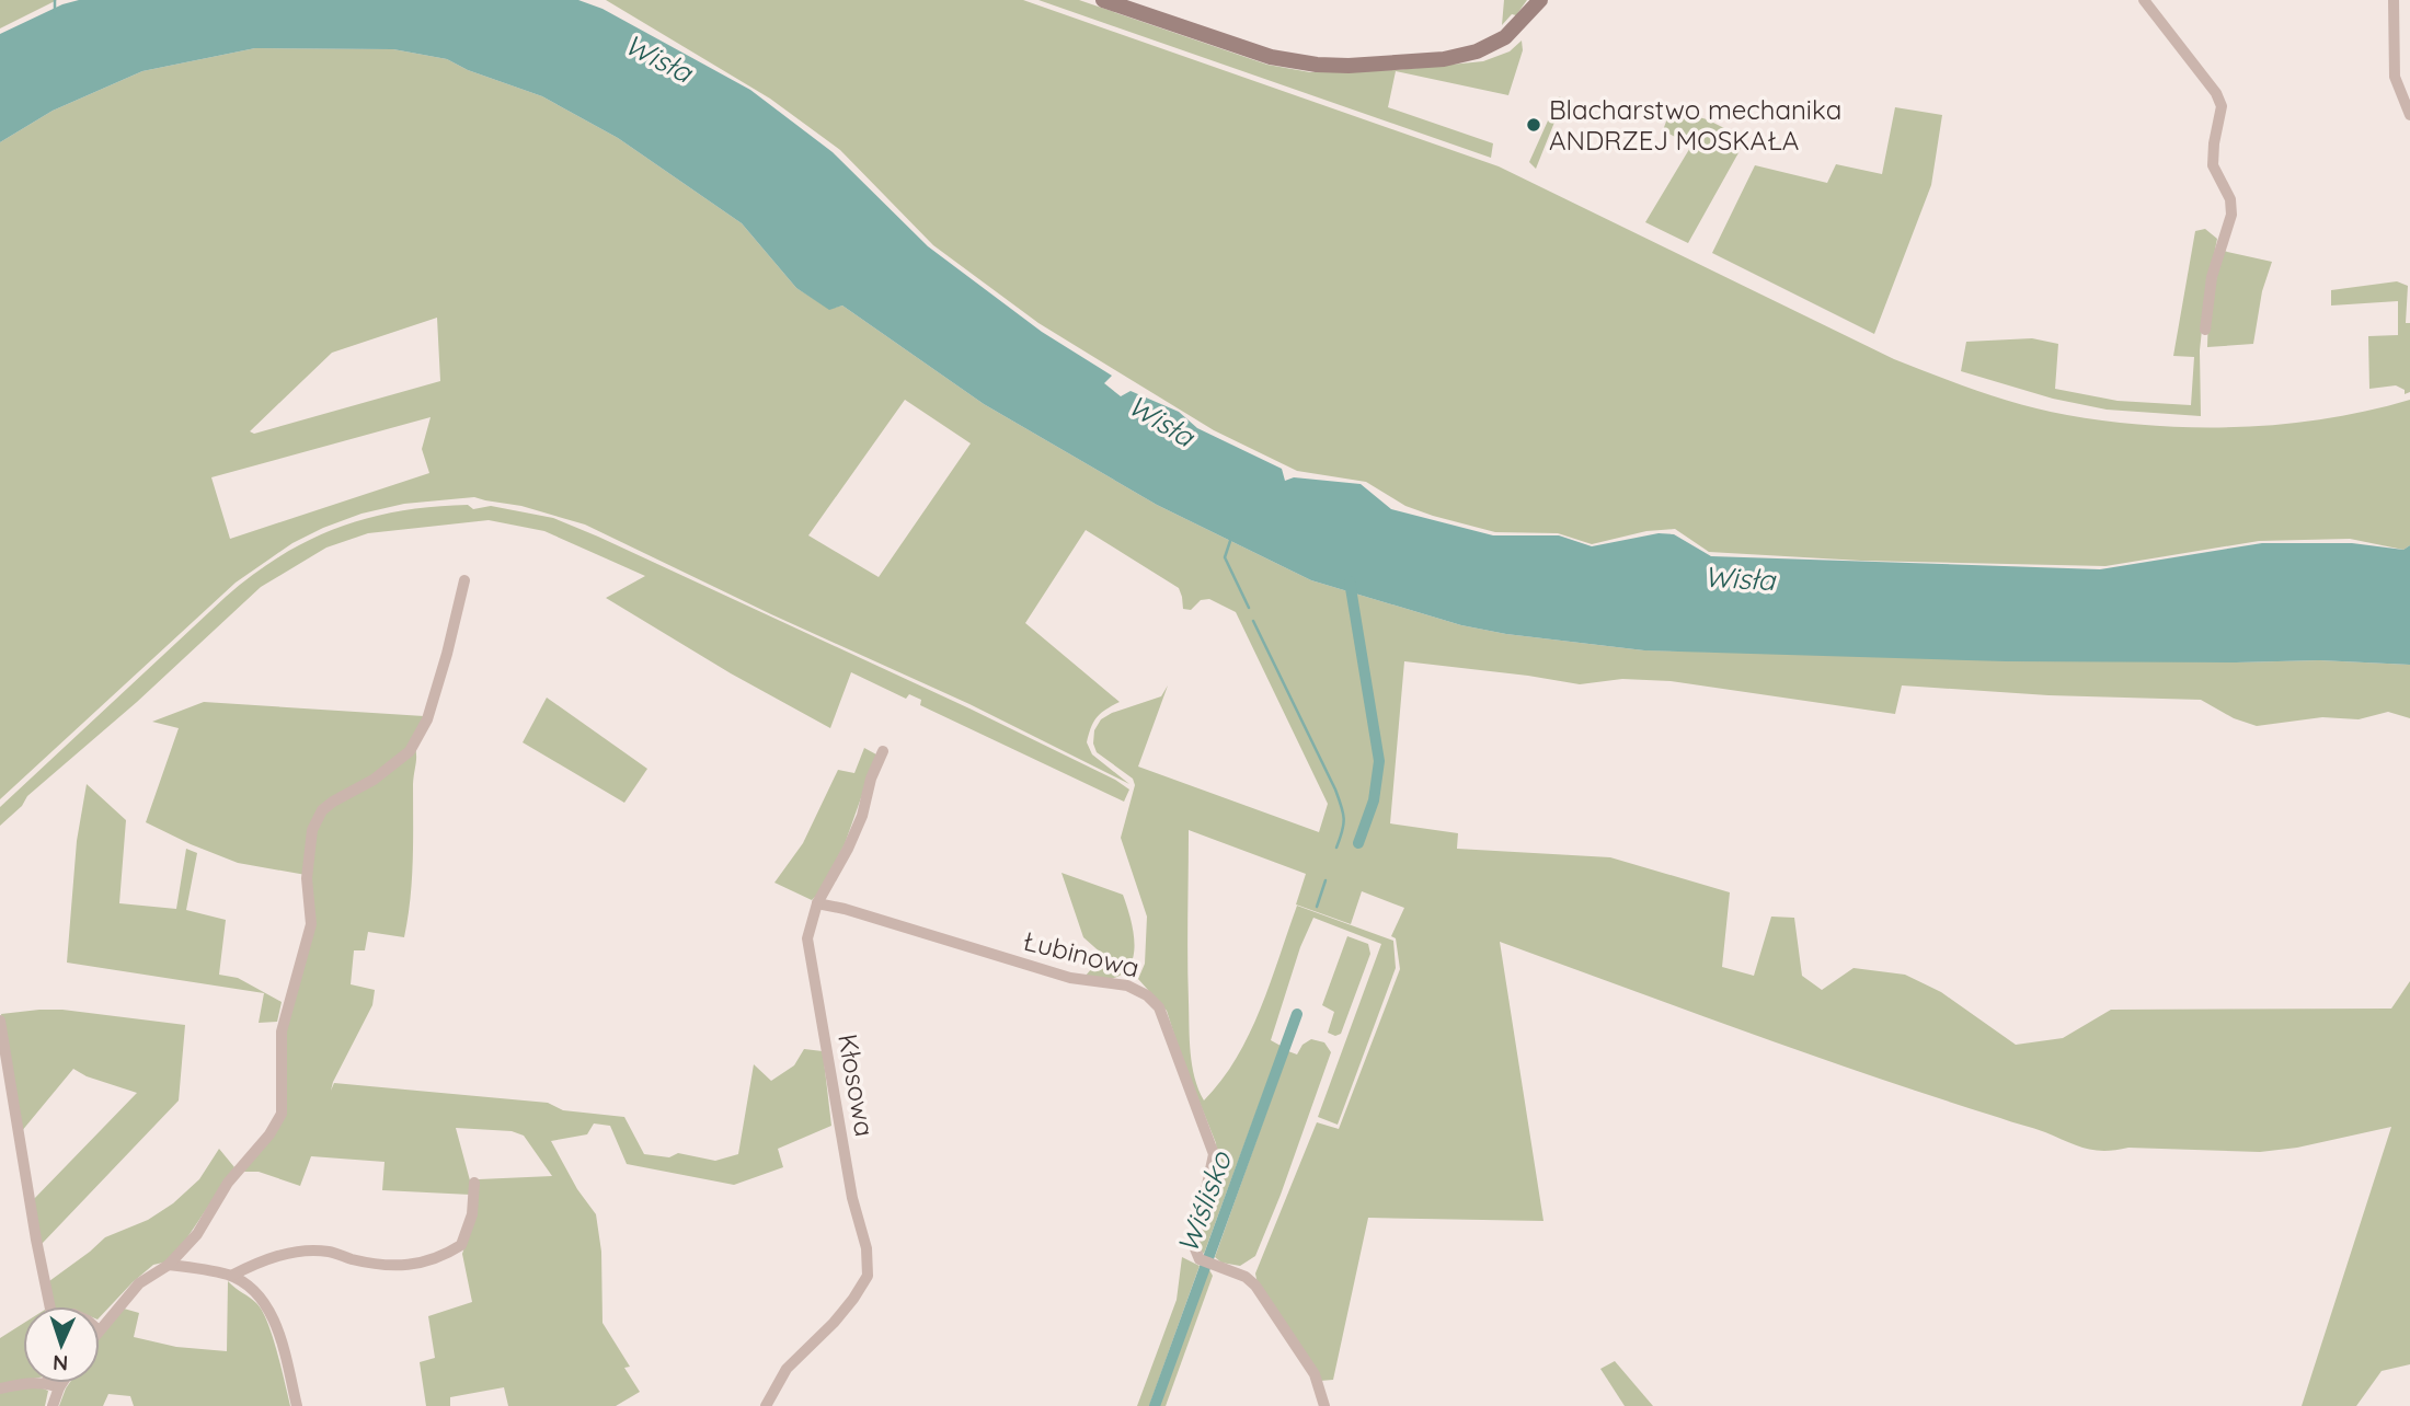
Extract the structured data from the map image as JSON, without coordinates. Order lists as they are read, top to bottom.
{
  "streets": {
    "street": ["Łubinowa", "Kłosowa"]
  },
  "crossings": [
    ["Łubinowa", "Kłosowa"]
  ],
  "water": ["Wisła", "Wiślisko"],
  "places": ["Blacharstwo mechanika ANDRZEJ MOSKAŁA"],
  "north": "bottom"
}
